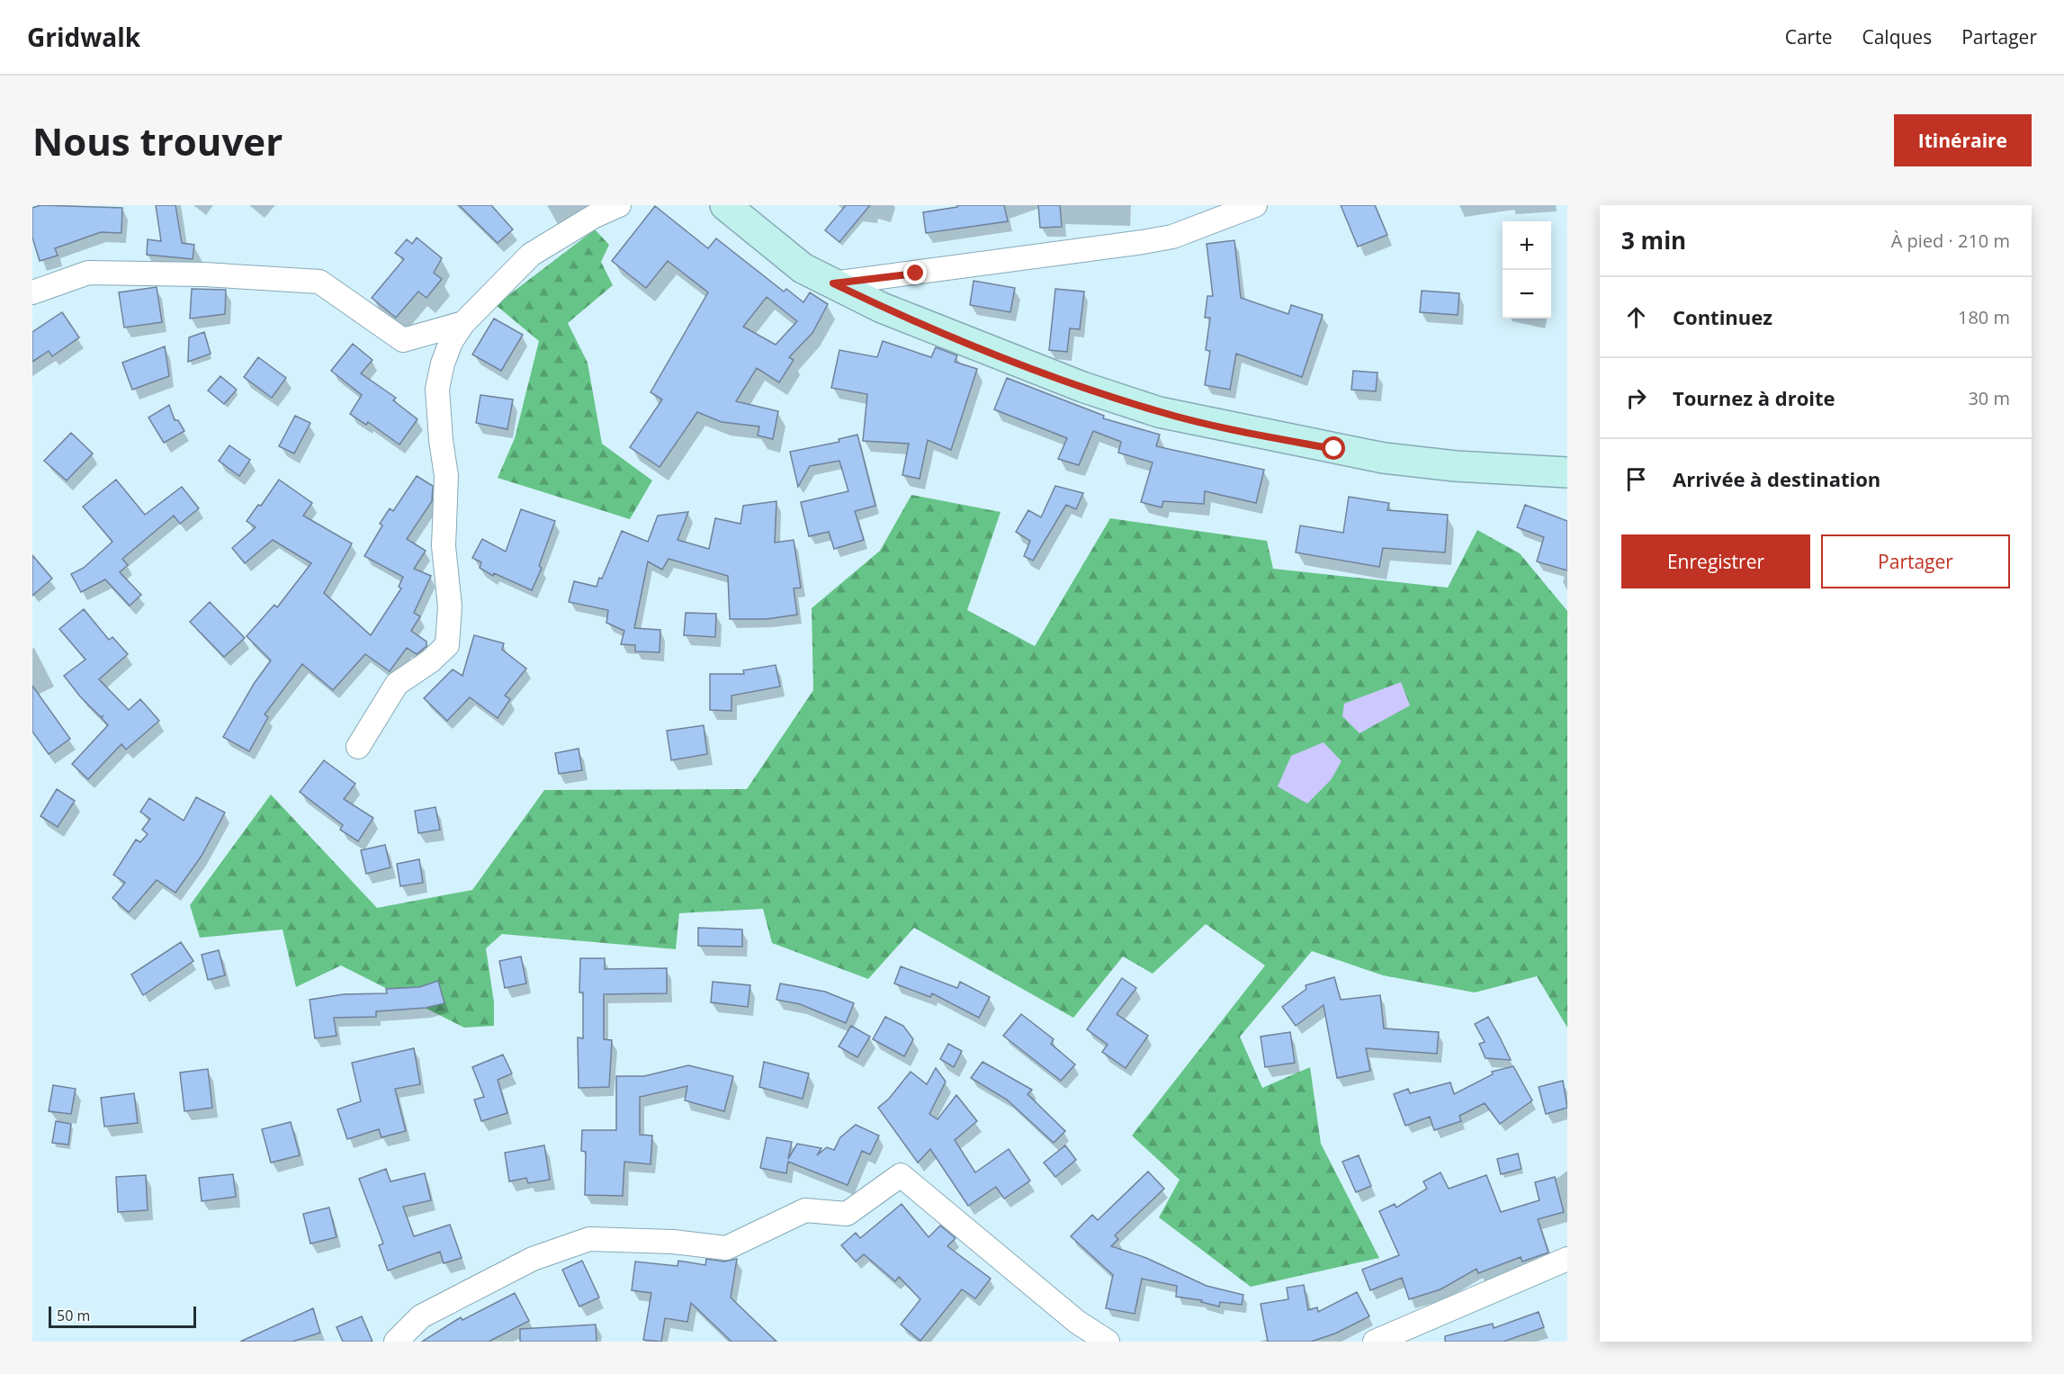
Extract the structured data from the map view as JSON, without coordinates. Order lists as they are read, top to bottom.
{
  "scale_bar": "50 m",
  "page": {
    "header": "Gridwalk",
    "nav": ["Carte", "Calques", "Partager"],
    "buttons": [
      "Itinéraire",
      ["Enregistrer", "Partager"]
    ],
    "title": "Nous trouver",
    "heading": ["3 min", "À pied · 210 m"],
    "map_buttons": ["+", "−"],
    "list": [
      ["Continuez", "180 m"],
      ["Tournez à droite", "30 m"],
      "Arrivée à destination"
    ],
    "scale": "50 m"
  }
}
